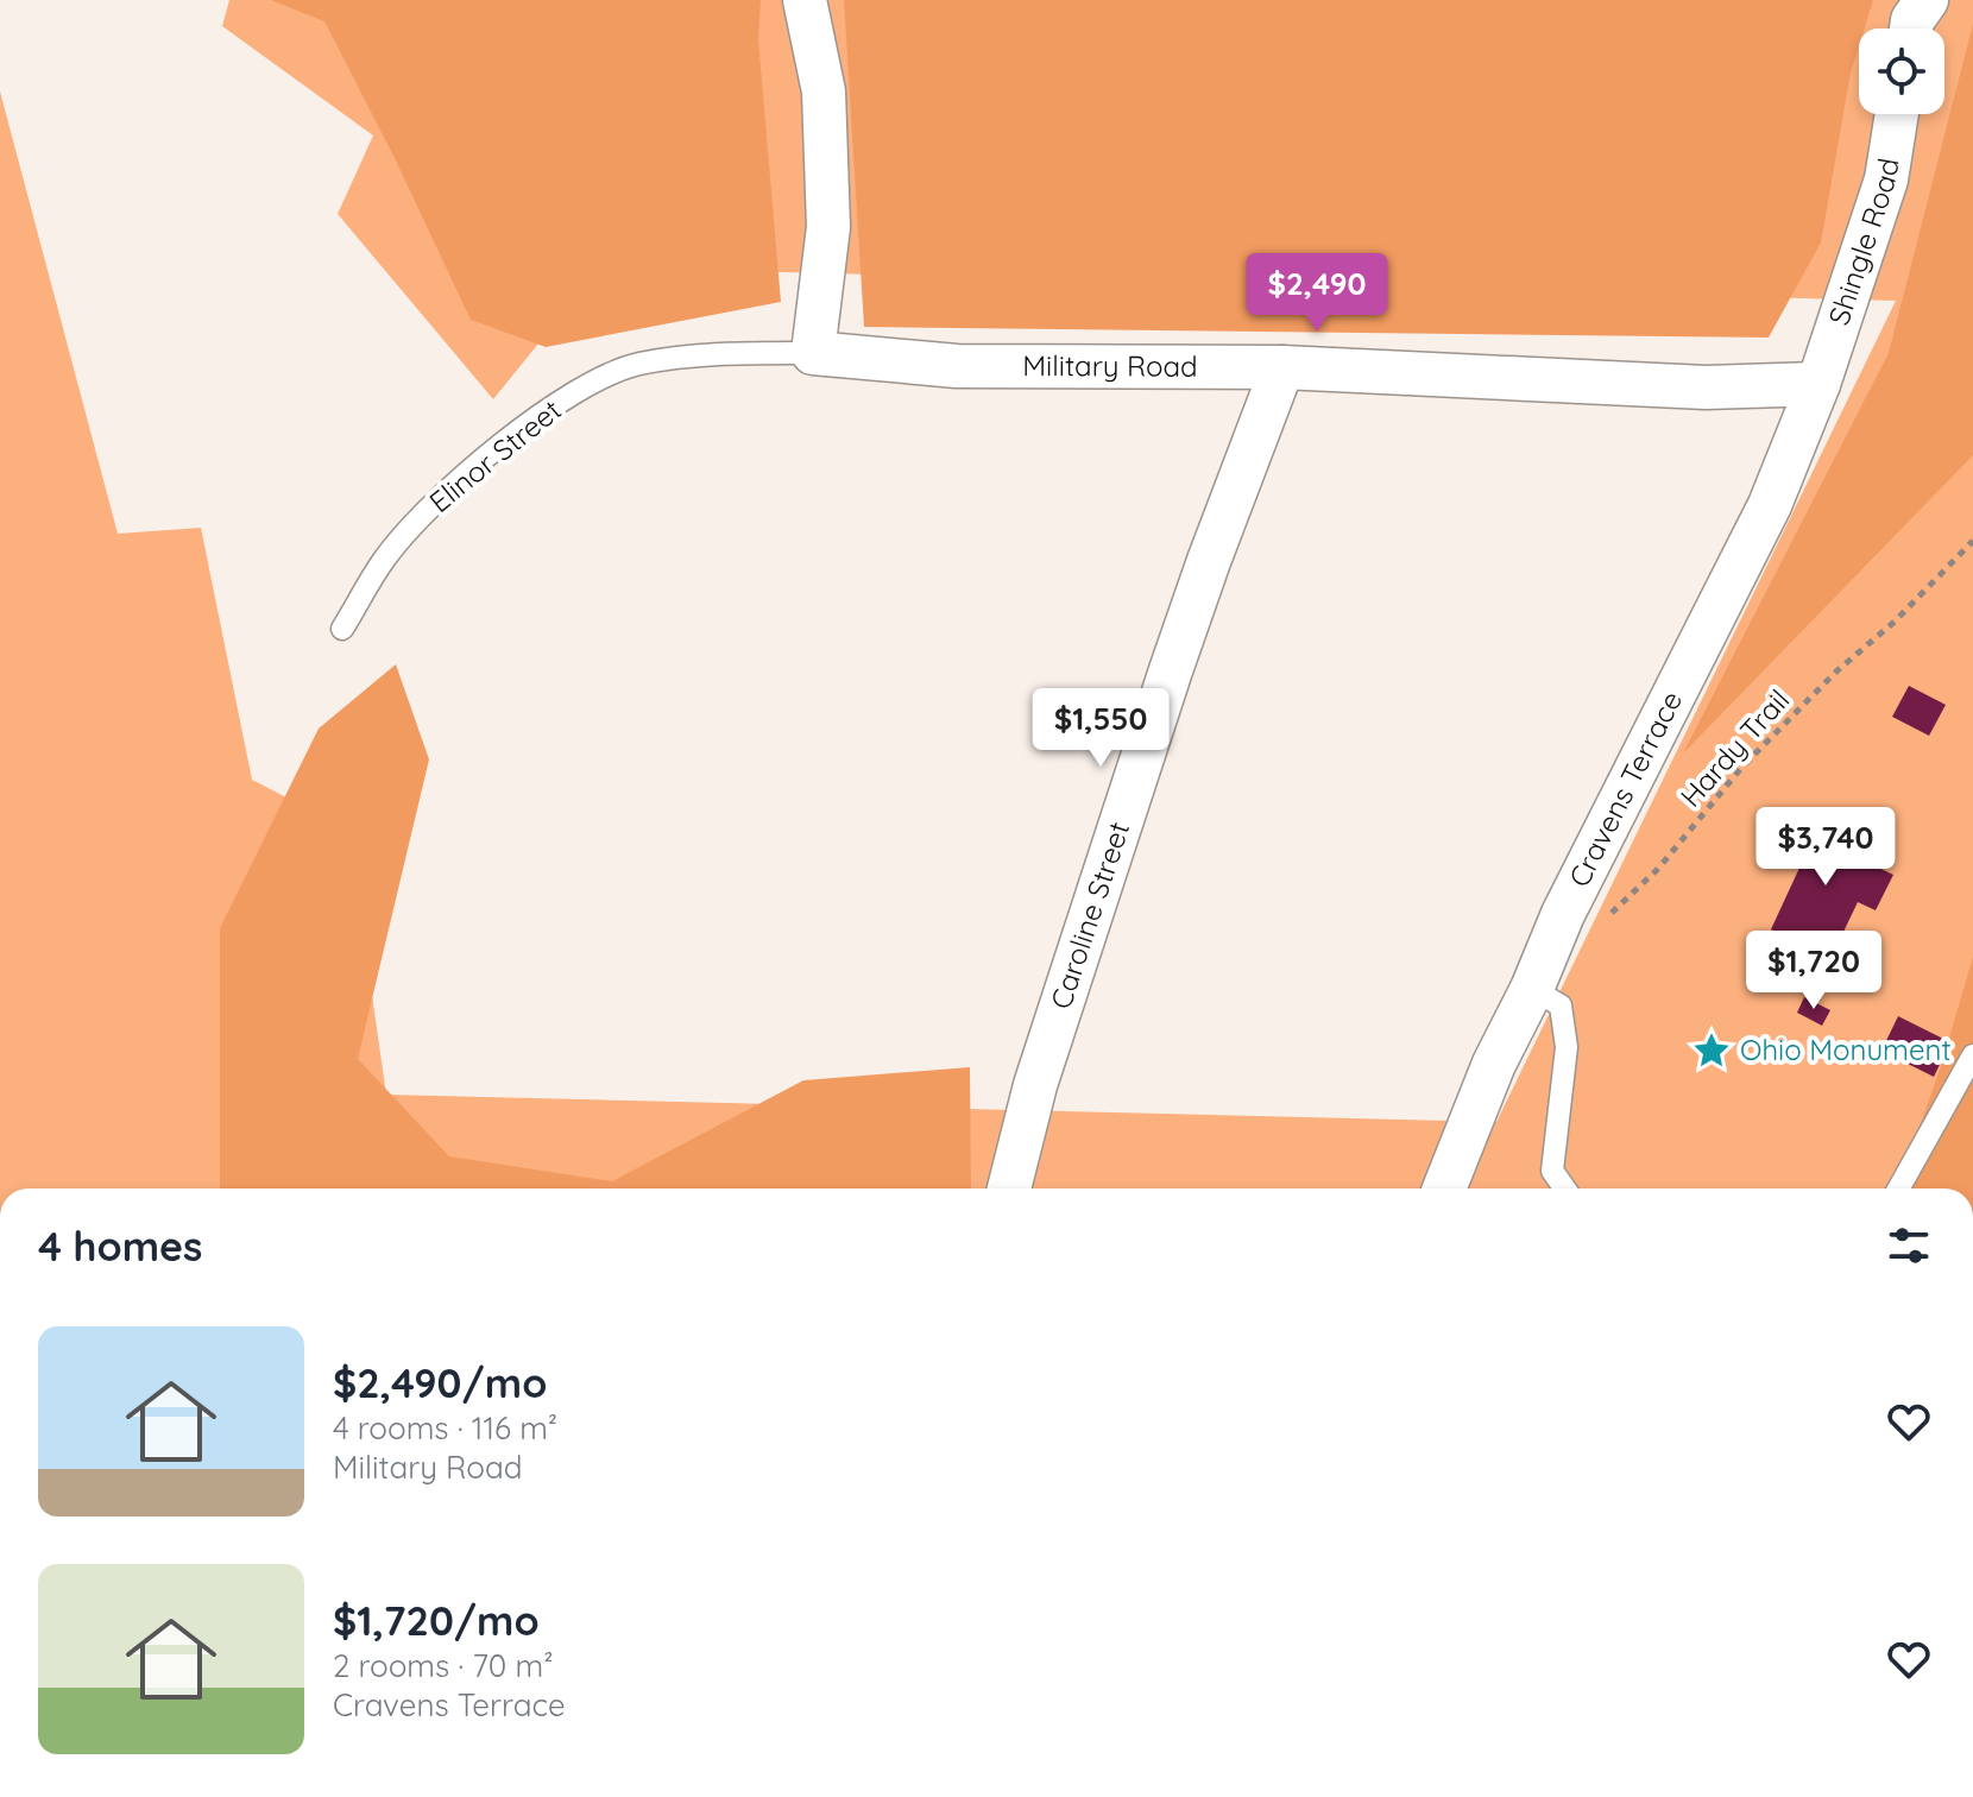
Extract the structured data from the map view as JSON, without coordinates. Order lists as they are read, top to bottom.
{
  "streets": {
    "street": [
      "Shingle Road",
      "Military Road",
      "Cravens Terrace",
      "Caroline Street"
    ],
    "lane": ["Elinor Street"],
    "path": ["Hardy Trail"]
  },
  "crossings": [
    ["Shingle Road", "Military Road"],
    ["Shingle Road", "Cravens Terrace"],
    ["Military Road", "Elinor Street"],
    ["Military Road", "Cravens Terrace"],
    ["Military Road", "Caroline Street"]
  ],
  "places": {
    "place": ["Ohio Monument"]
  },
  "page": {
    "price": [
      "$2,490",
      "$1,550",
      "$3,740",
      "$1,720"
    ],
    "heading": "4 homes",
    "list": [
      {
        "name": "$2,490/mo",
        "note": "4 rooms · 116 m² · Military Road"
      },
      {
        "name": "$1,720/mo",
        "note": "2 rooms · 70 m² · Cravens Terrace"
      }
    ]
  }
}
